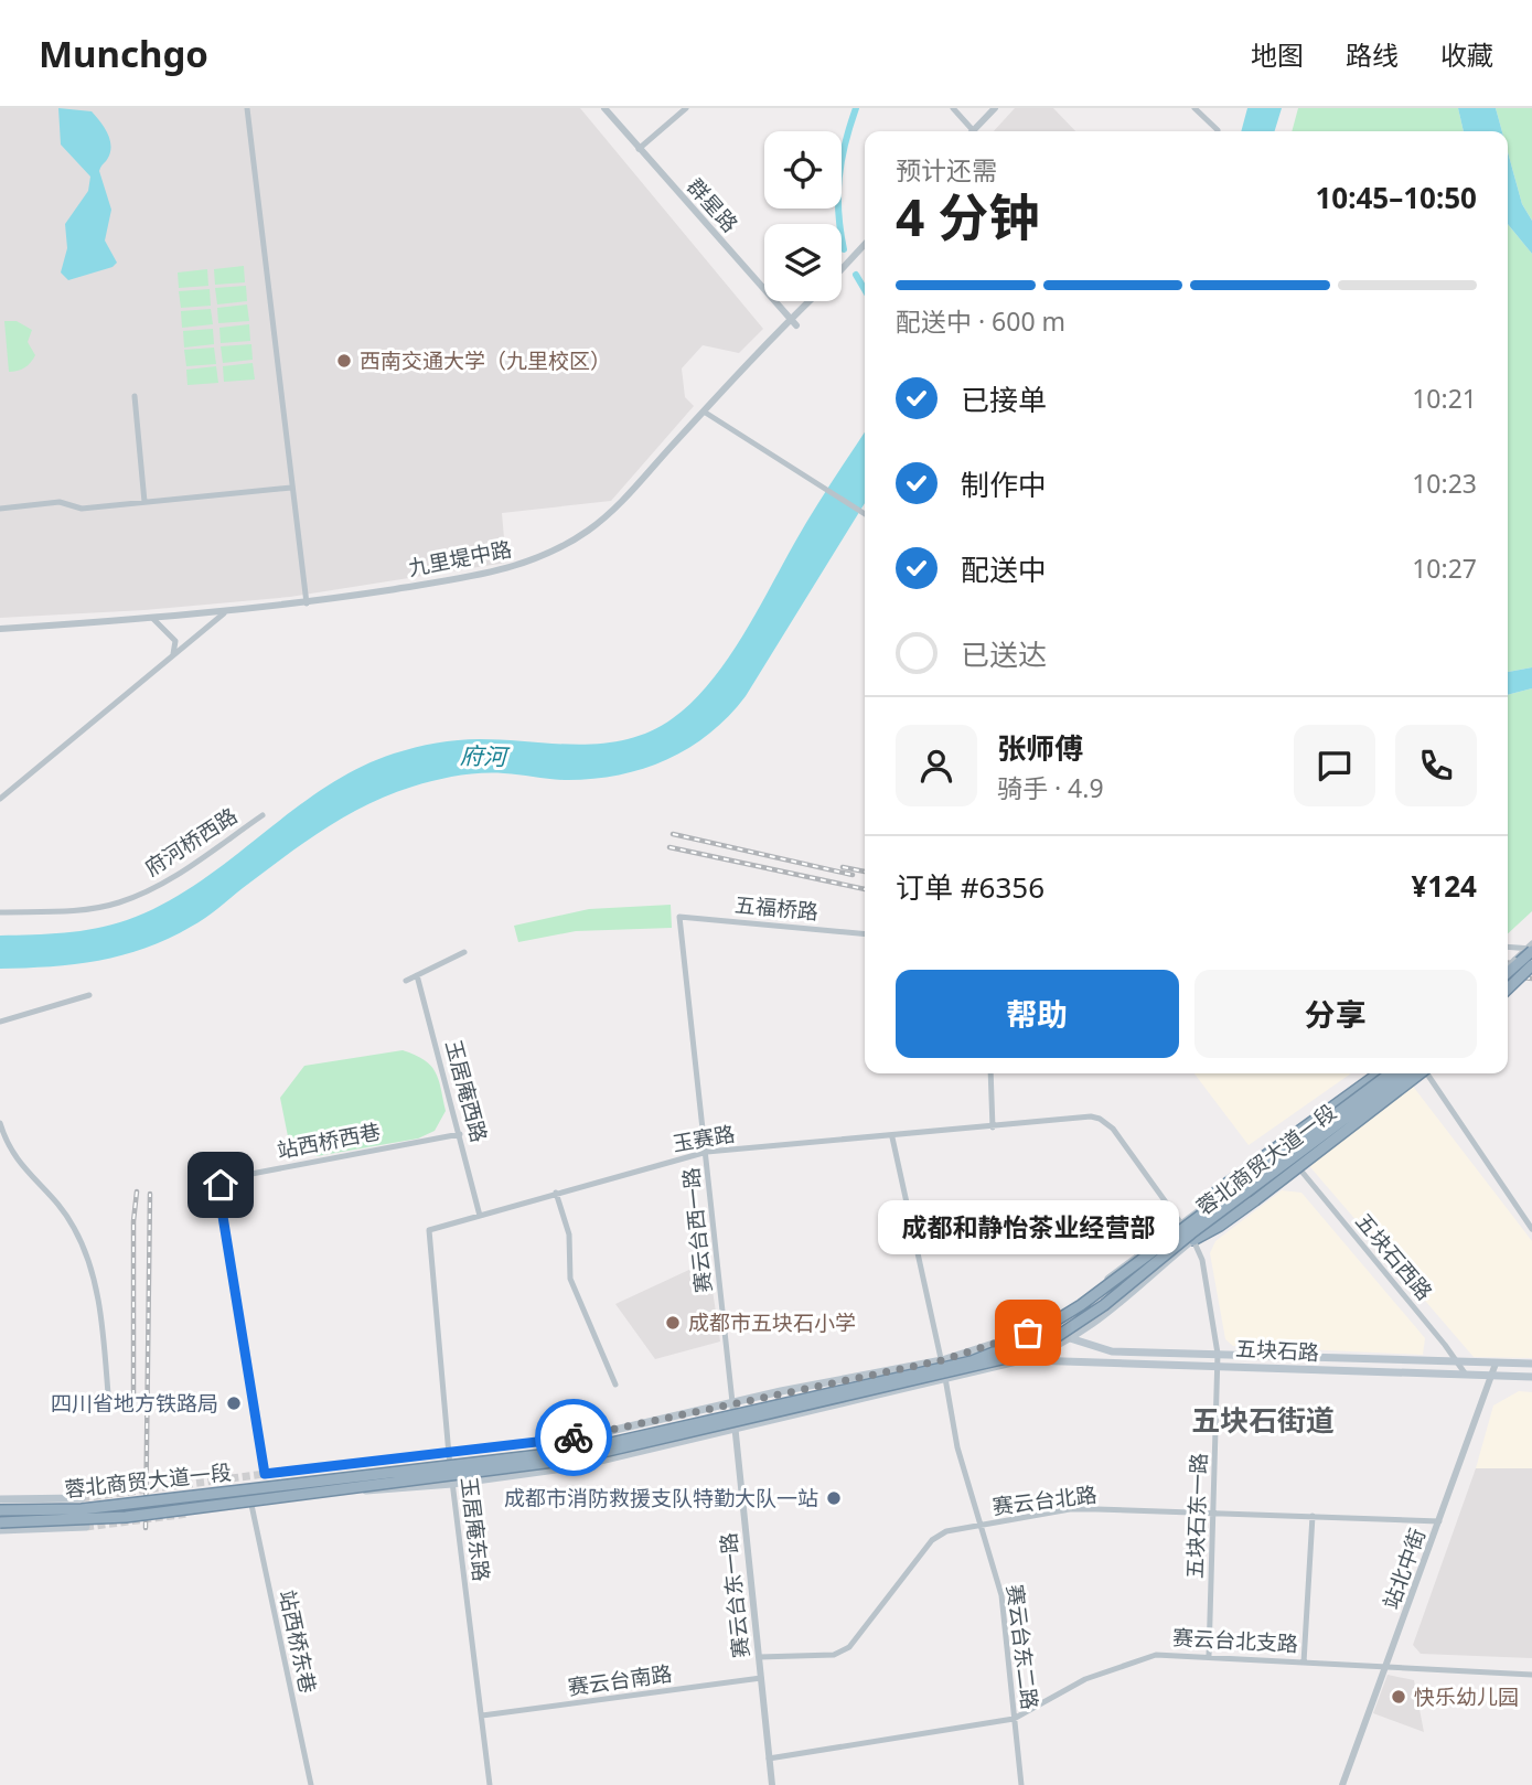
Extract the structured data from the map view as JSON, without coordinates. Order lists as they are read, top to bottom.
{
  "streets": {
    "highway": ["蓉北商贸大道一段"],
    "main road": ["五块石路"],
    "street": [
      "群星路",
      "九里堤中路",
      "府河桥西路",
      "五福桥路",
      "玉居庵西路",
      "玉赛路",
      "站西桥西巷",
      "赛云台西一路",
      "五块石西路",
      "赛云台北路",
      "五块石东一路",
      "玉居庵东路",
      "站北中街",
      "赛云台东一路",
      "赛云台北支路",
      "站西桥东巷",
      "赛云台东二路",
      "赛云台南路"
    ]
  },
  "crossings": [
    ["群星路", "九里堤中路"],
    ["五福桥路", "赛云台西一路"],
    ["玉居庵西路", "玉赛路"],
    ["玉居庵西路", "站西桥西巷"],
    ["玉赛路", "蓉北商贸大道一段"],
    ["玉赛路", "赛云台西一路"],
    ["玉赛路", "五块石东一路"],
    ["玉赛路", "玉居庵东路"],
    ["玉赛路", "赛云台东二路"],
    ["站西桥西巷", "蓉北商贸大道一段"],
    ["蓉北商贸大道一段", "赛云台西一路"],
    ["蓉北商贸大道一段", "五块石西路"],
    ["蓉北商贸大道一段", "五块石路"],
    ["蓉北商贸大道一段", "五块石东一路"],
    ["蓉北商贸大道一段", "玉居庵东路"],
    ["蓉北商贸大道一段", "赛云台东一路"],
    ["蓉北商贸大道一段", "站西桥东巷"],
    ["蓉北商贸大道一段", "赛云台东二路"],
    ["赛云台西一路", "赛云台东一路"],
    ["五块石西路", "五块石路"],
    ["五块石路", "五块石东一路"],
    ["五块石路", "站北中街"],
    ["赛云台北路", "五块石东一路"],
    ["赛云台北路", "站北中街"],
    ["赛云台北路", "赛云台东一路"],
    ["赛云台北路", "赛云台东二路"],
    ["五块石东一路", "赛云台北支路"],
    ["玉居庵东路", "赛云台南路"],
    ["站北中街", "赛云台北支路"],
    ["赛云台东一路", "赛云台北支路"],
    ["赛云台东一路", "赛云台南路"],
    ["赛云台北支路", "赛云台东二路"]
  ],
  "districts": ["五块石街道"],
  "water": ["府河"],
  "places": [
    "西南交通大学（九里校区）",
    "成都市五块石小学",
    "成都和静怡茶业经营部",
    "四川省地方铁路局",
    "成都市消防救援支队特勤大队一站",
    "快乐幼儿园"
  ],
  "page": {
    "header": "Munchgo",
    "nav": ["地图", "路线", "收藏"],
    "heading": ["4 分钟", "预计还需", "10:45–10:50"],
    "panel": [
      "张师傅",
      "骑手 · 4.9",
      "订单 #6356",
      "¥124"
    ],
    "bar": "配送中 · 600 m",
    "list": [
      ["已接单", "10:21"],
      ["制作中", "10:23"],
      ["配送中", "10:27"],
      "已送达"
    ],
    "buttons": ["帮助", "分享"],
    "bubble": "成都和静怡茶业经营部"
  }
}
